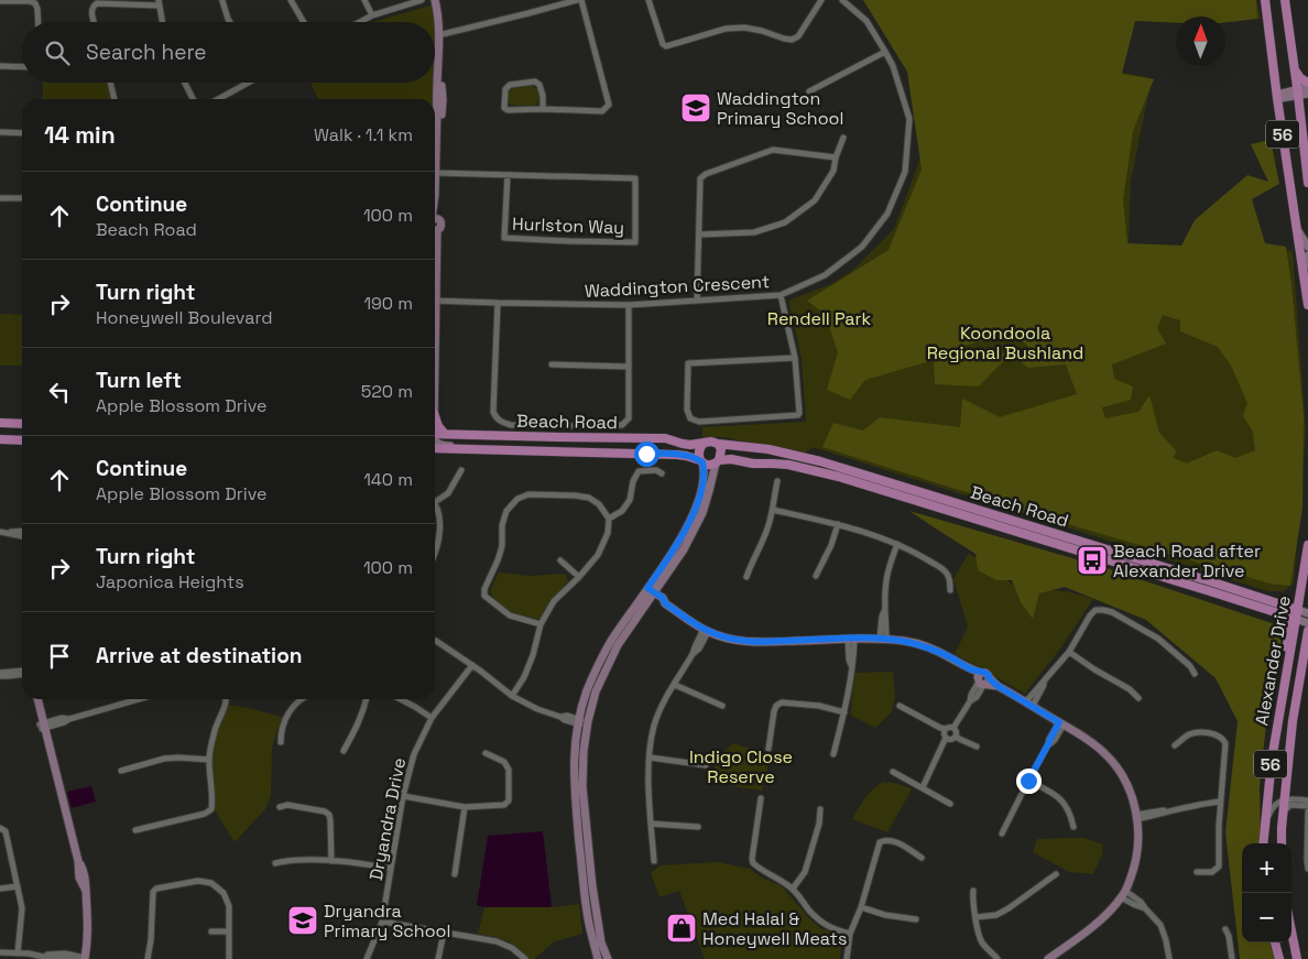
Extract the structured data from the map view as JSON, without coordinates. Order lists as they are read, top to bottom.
{
  "streets": {
    "main road": ["56", "Beach Road", "Alexander Drive"],
    "street": ["Hurlston Way", "Waddington Crescent", "Dryandra Drive"]
  },
  "crossings": [
    ["Beach Road", "Alexander Drive"]
  ],
  "parks": ["Rendell Park", "Koondoola Regional Bushland", "Indigo Close Reserve"],
  "places": {
    "school or university": ["Waddington Primary School", "Dryandra Primary School"],
    "bus stop": ["Beach Road after Alexander Drive"],
    "shop": ["Med Halal & Honeywell Meats"]
  },
  "north": "top",
  "page": {
    "search": "Search here",
    "heading": ["14 min", "Walk · 1.1 km"],
    "list": [
      ["Continue", "Beach Road", "100 m"],
      ["Turn right", "Honeywell Boulevard", "190 m"],
      ["Turn left", "Apple Blossom Drive", "520 m"],
      ["Continue", "Apple Blossom Drive", "140 m"],
      ["Turn right", "Japonica Heights", "100 m"],
      "Arrive at destination"
    ],
    "map_buttons": ["+", "−"]
  }
}
